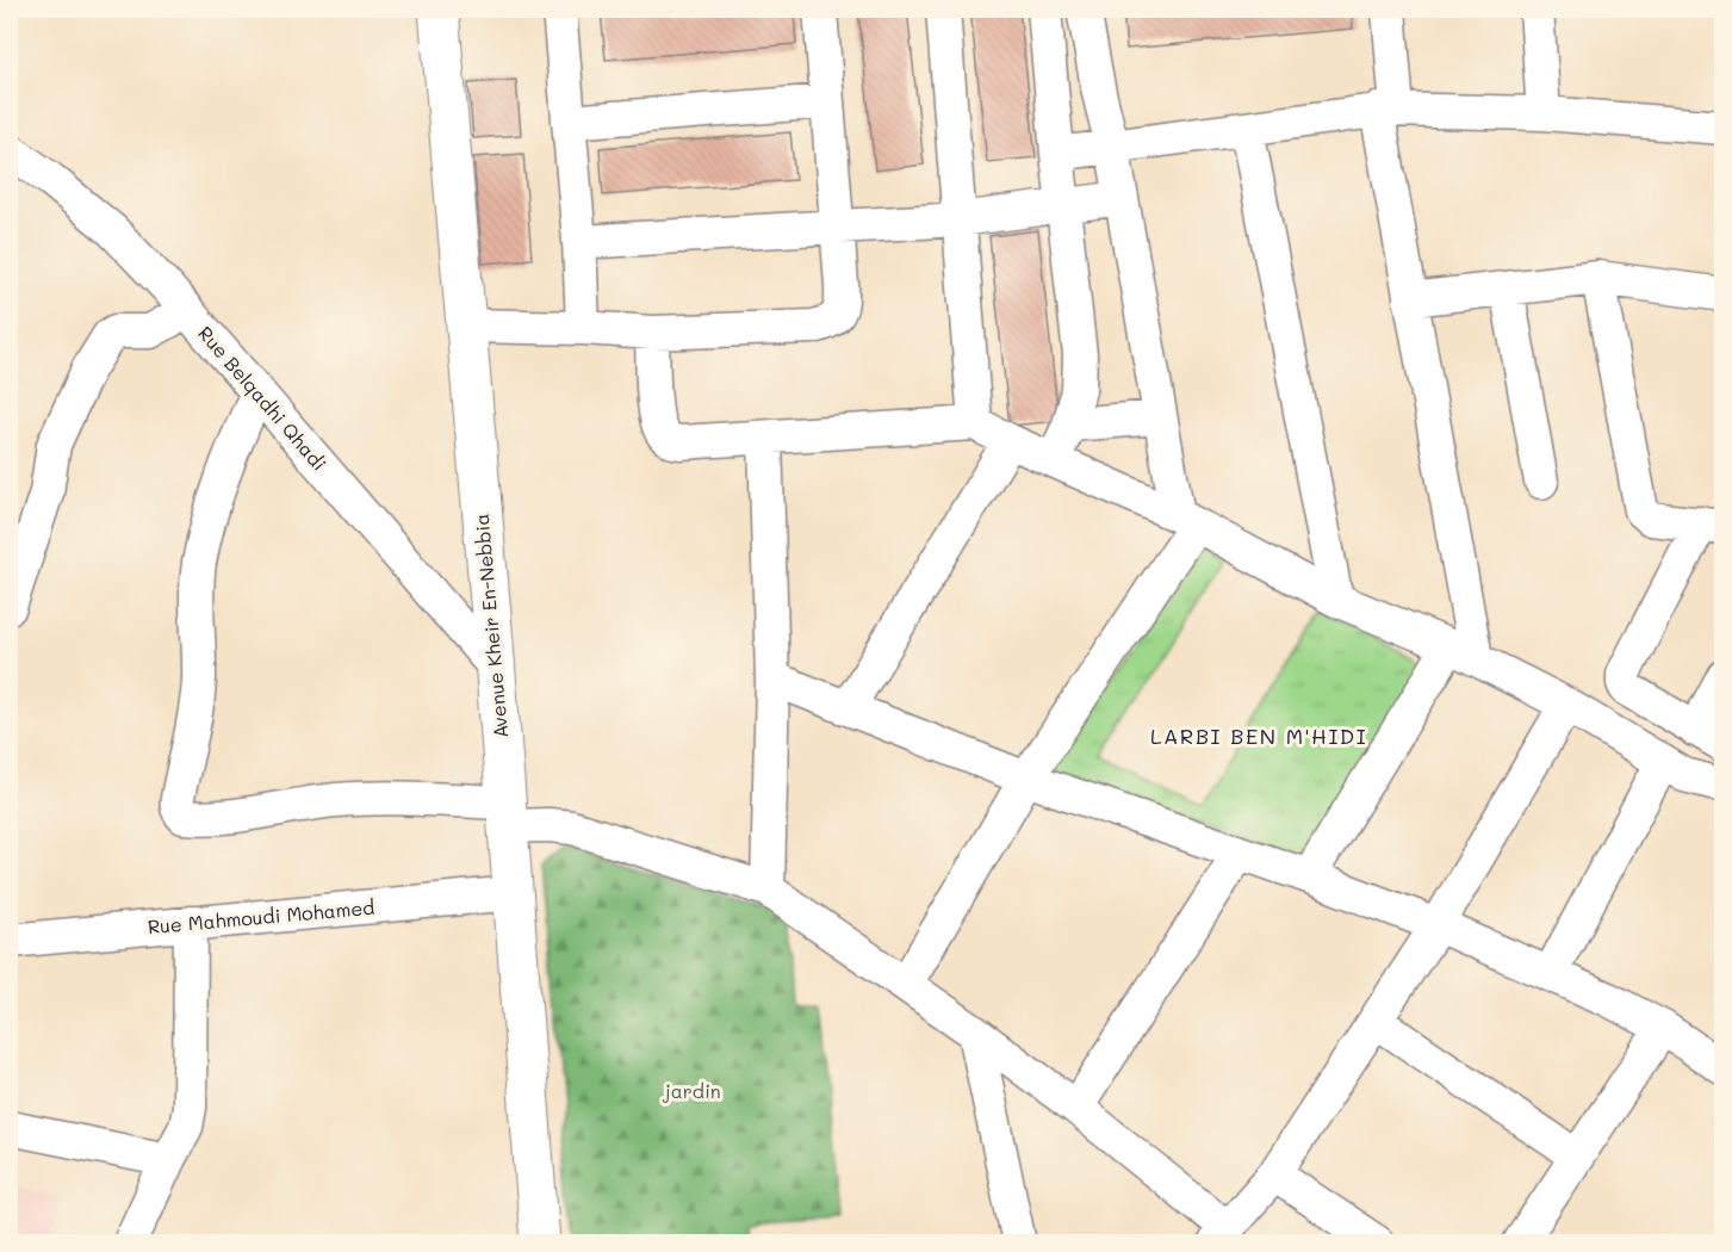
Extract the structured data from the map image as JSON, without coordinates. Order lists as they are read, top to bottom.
{
  "streets": {
    "main road": ["Avenue Kheir En-Nebbia"],
    "street": ["Rue Belqadhi Qhadi", "Rue Mahmoudi Mohamed"]
  },
  "crossings": [
    ["Rue Belqadhi Qhadi", "Avenue Kheir En-Nebbia"],
    ["Avenue Kheir En-Nebbia", "Rue Mahmoudi Mohamed"]
  ],
  "districts": ["LARBI BEN M'HIDI"],
  "parks": ["jardin"]
}
